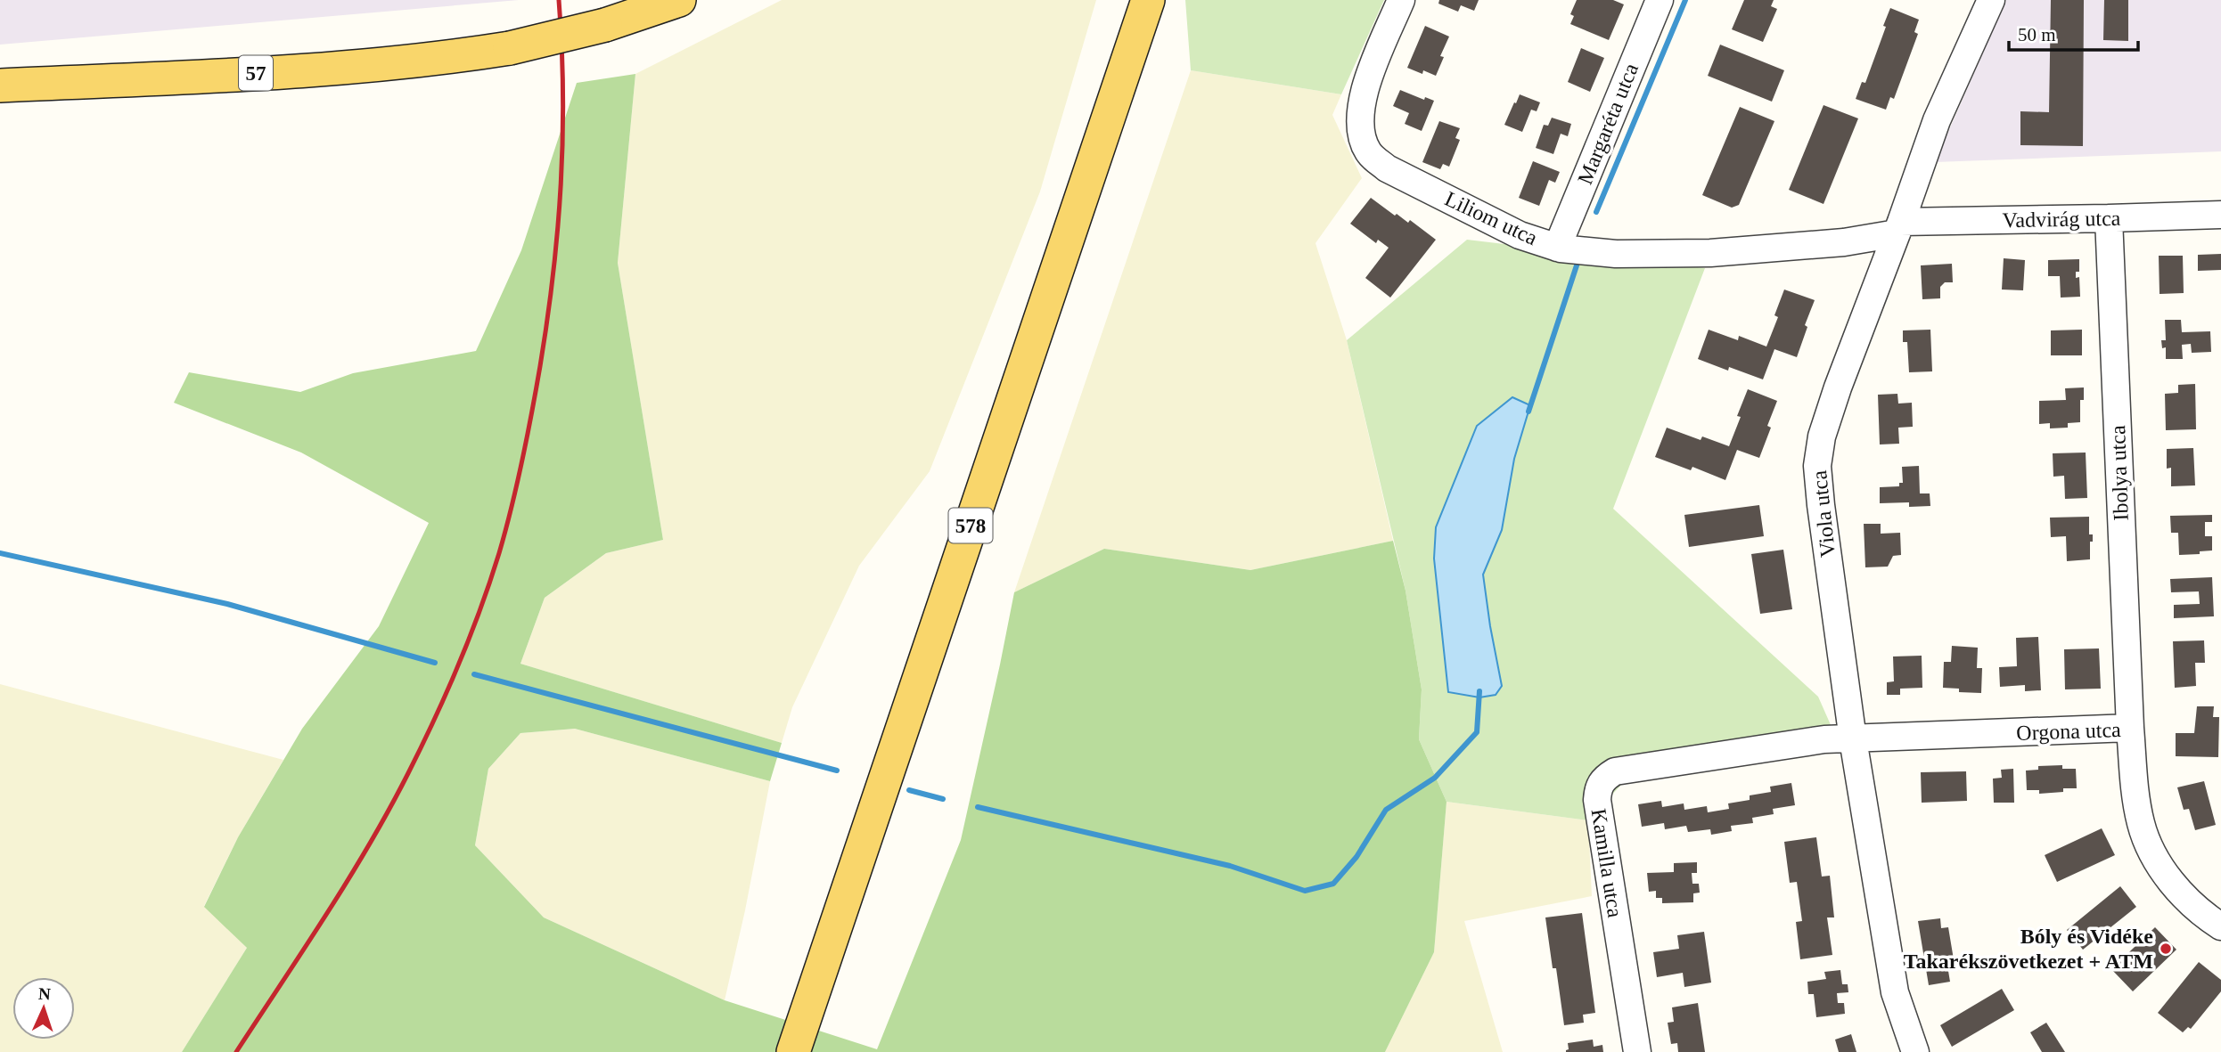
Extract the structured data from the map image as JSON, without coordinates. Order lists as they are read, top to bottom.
{
  "streets": {
    "main road": ["57", "578"],
    "street": [
      "Margaréta utca",
      "Liliom utca",
      "Vadvirág utca",
      "Ibolya utca",
      "Viola utca",
      "Orgona utca",
      "Kamilla utca"
    ]
  },
  "crossings": [
    ["Margaréta utca", "Liliom utca"],
    ["Liliom utca", "Vadvirág utca"],
    ["Liliom utca", "Viola utca"],
    ["Vadvirág utca", "Ibolya utca"],
    ["Vadvirág utca", "Viola utca"],
    ["Ibolya utca", "Orgona utca"],
    ["Viola utca", "Orgona utca"],
    ["Viola utca", "Kamilla utca"],
    ["Orgona utca", "Kamilla utca"]
  ],
  "places": ["Bóly és Vidéke Takarékszövetkezet + ATM"],
  "scale_bar": "50 m",
  "north": "top"
}
